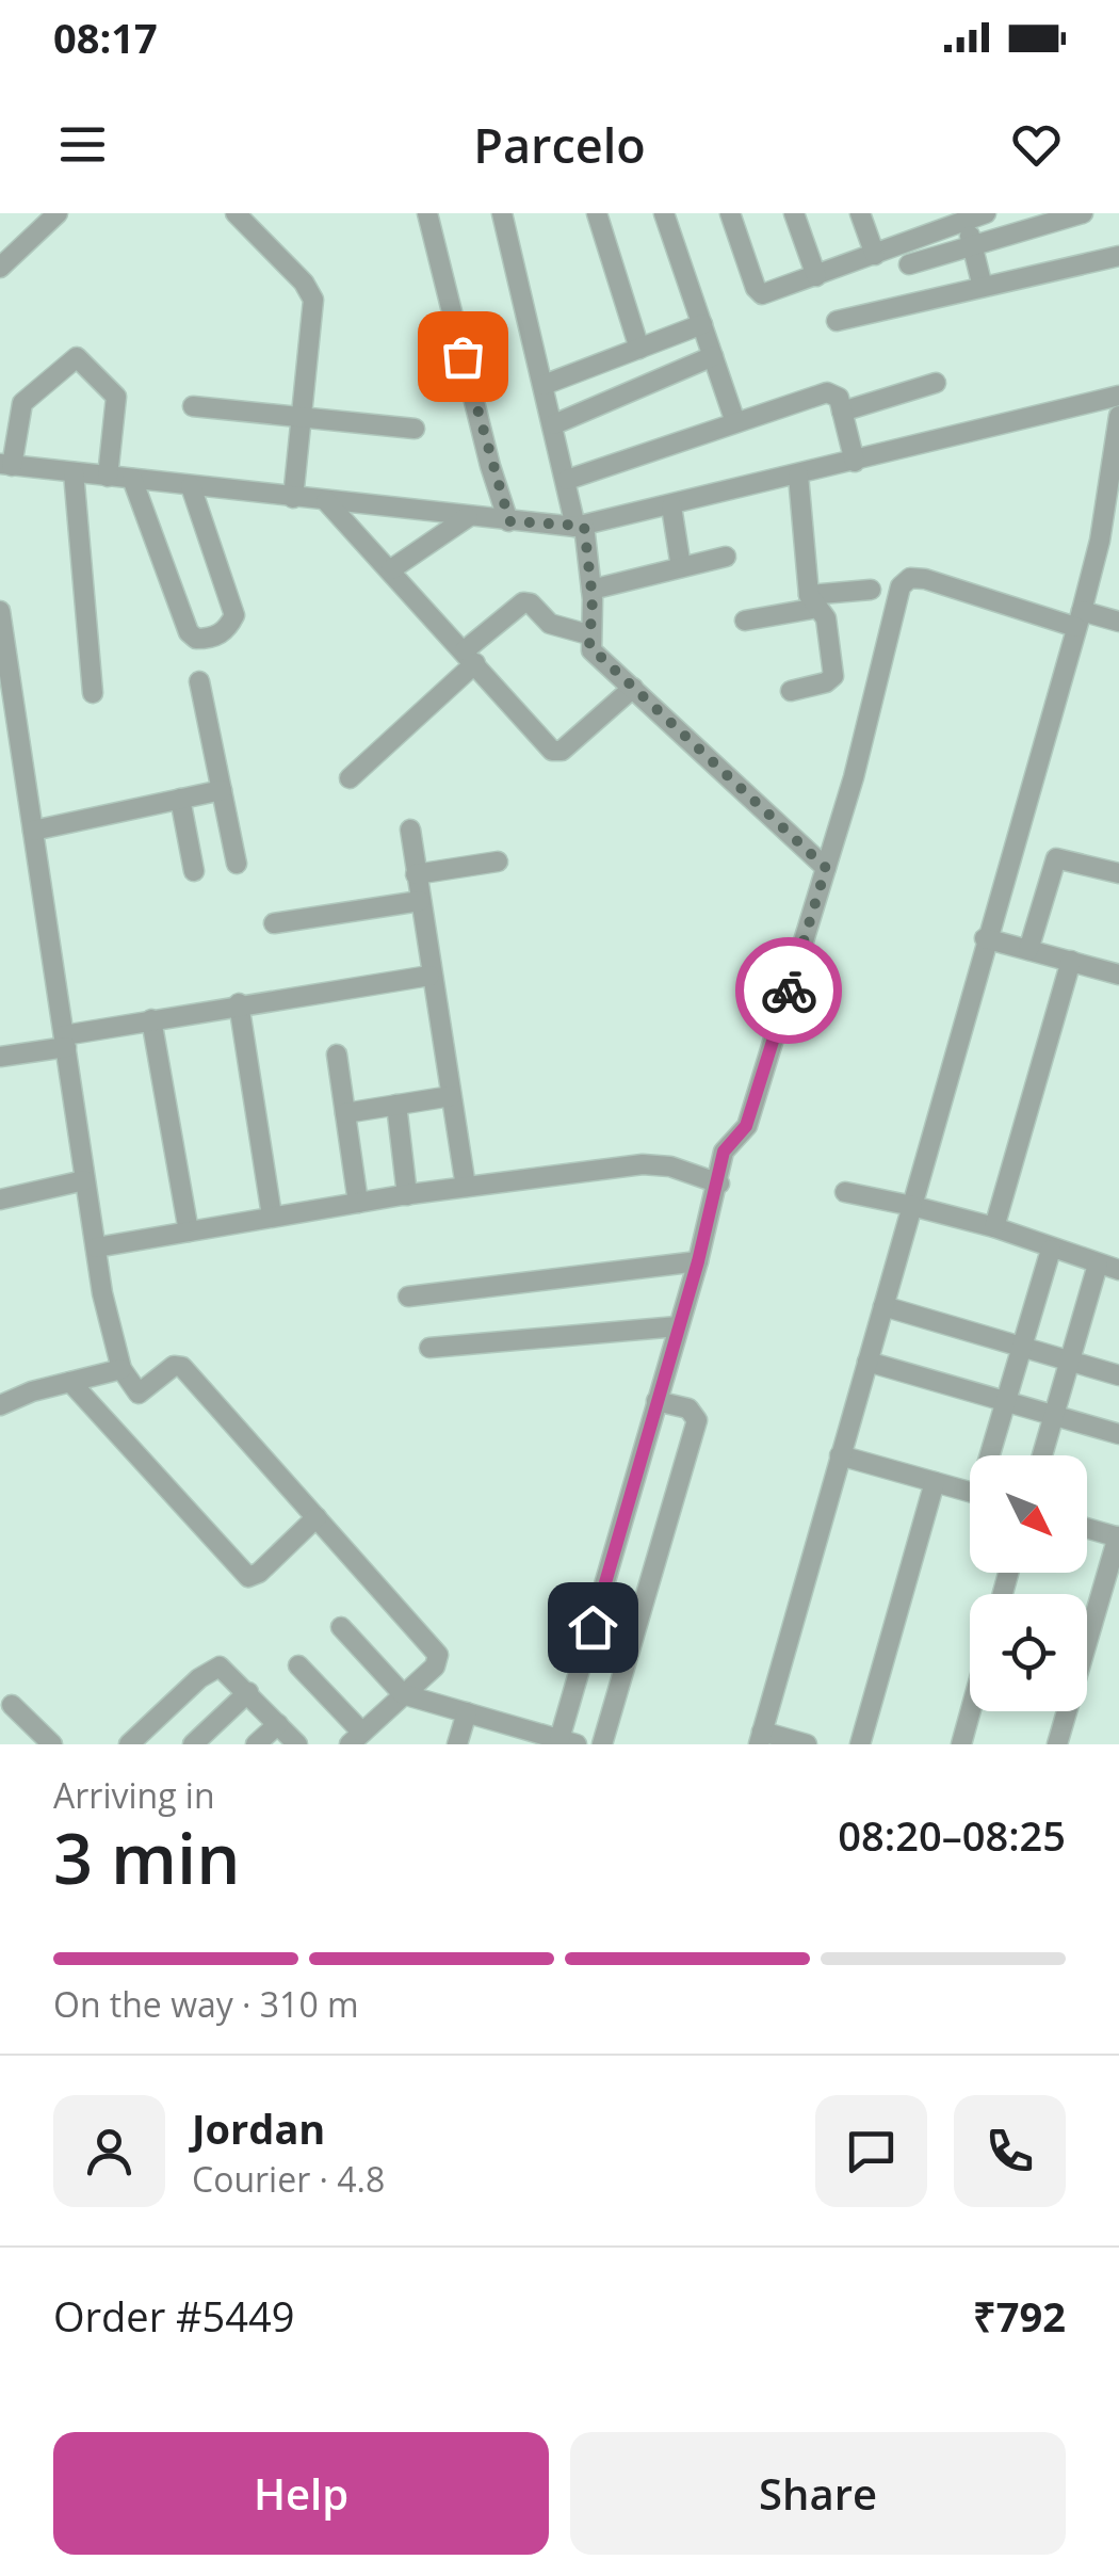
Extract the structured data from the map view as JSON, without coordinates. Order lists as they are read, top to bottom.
{
  "north": "bottom right",
  "page": {
    "status": "08:17",
    "header": "Parcelo",
    "heading": ["3 min", "Arriving in", "08:20–08:25"],
    "panel": [
      "Jordan",
      "Courier · 4.8",
      "Order #5449",
      "₹792"
    ],
    "bar": "On the way · 310 m",
    "buttons": ["Help", "Share"]
  }
}
